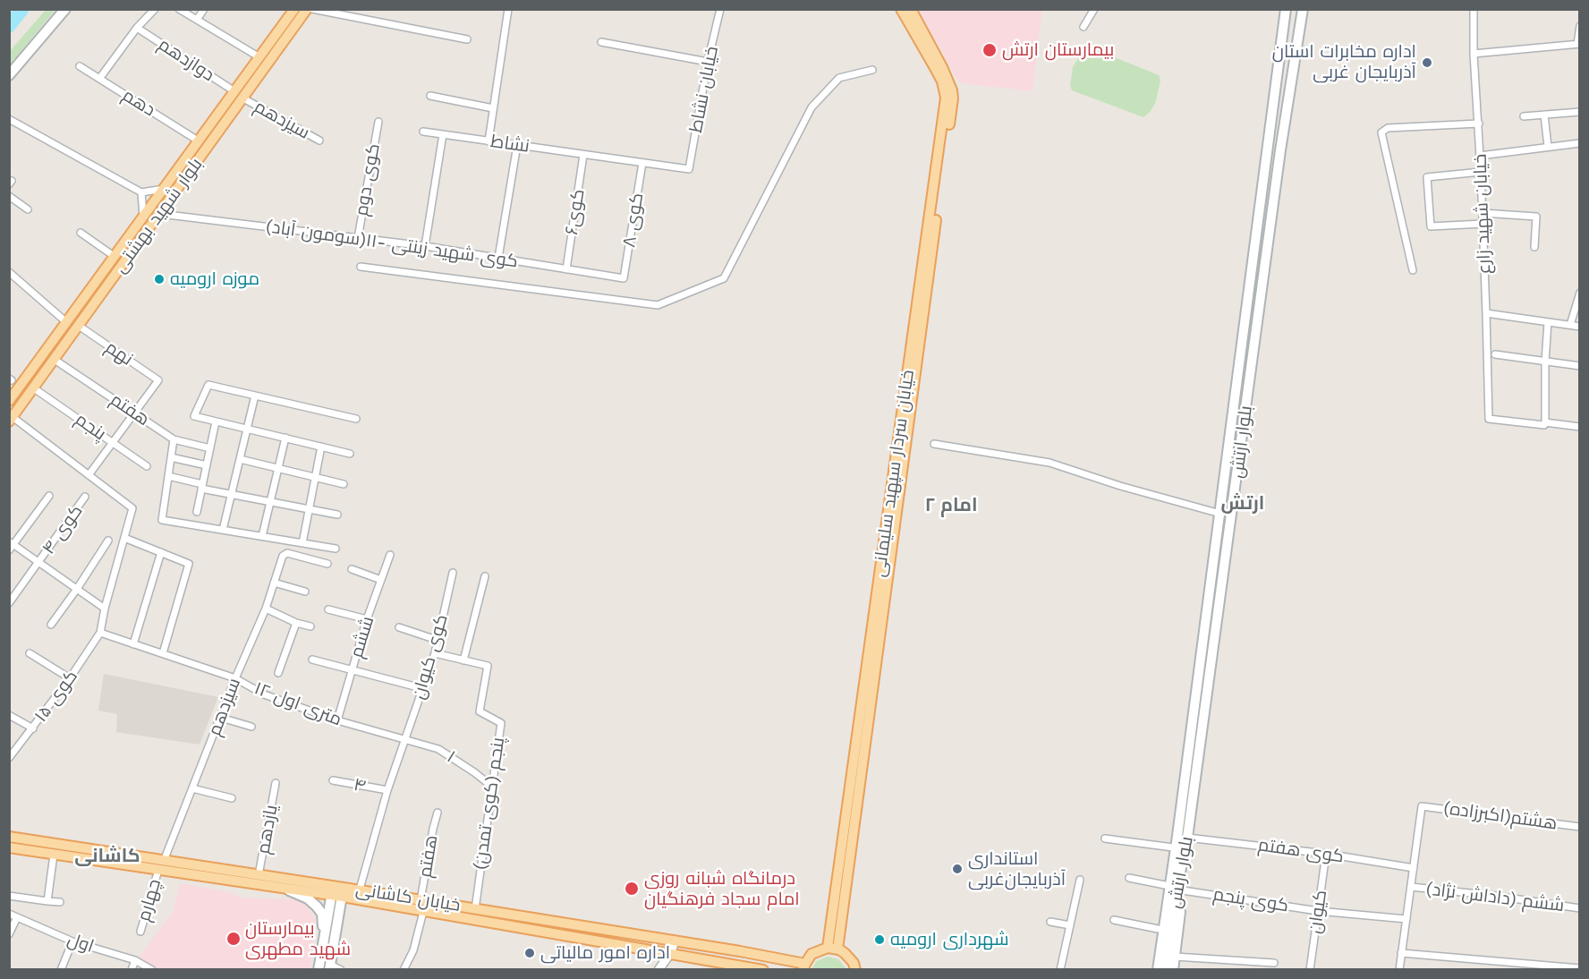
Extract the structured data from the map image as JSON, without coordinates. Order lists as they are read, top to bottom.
{
  "streets": {
    "main road": [
      "بلوار شهید بهشتی",
      "بلوار ارتش",
      "خیابان سردار سپهبد سلیمانی",
      "خیابان کاشانی"
    ],
    "street": [
      "دوازدهم",
      "خیابان نشاط",
      "دهم",
      "سیزدهم",
      "نشاط",
      "کوی دوم",
      "کوی۶",
      "خیابان شهید زارع",
      "کوی ۸",
      "کوی شهید زینتی -۱۱(سومون آباد)",
      "نهم",
      "هفتم",
      "پنجم",
      "کوی ۴",
      "ششم",
      "کوی کیوان",
      "کوی ۱۵",
      "۱۲ متری اول",
      "۱",
      "۴",
      "پنجم (کوی تمدن)",
      "هشتم(اکبرزاده)",
      "یازدهم",
      "کوی هفتم",
      "ششم (داداش نژاد)",
      "چهارم",
      "کوی پنجم",
      "کیوان",
      "اول"
    ]
  },
  "crossings": [
    ["دوازدهم", "بلوار شهید بهشتی"],
    ["خیابان نشاط", "نشاط"],
    ["دهم", "بلوار شهید بهشتی"],
    ["سیزدهم", "بلوار شهید بهشتی"],
    ["سیزدهم", "۱۲ متری اول"],
    ["سیزدهم", "خیابان کاشانی"],
    ["نشاط", "کوی۶"],
    ["نشاط", "کوی ۸"],
    ["کوی دوم", "کوی شهید زینتی -۱۱(سومون آباد)"],
    ["کوی۶", "کوی شهید زینتی -۱۱(سومون آباد)"],
    ["بلوار شهید بهشتی", "کوی شهید زینتی -۱۱(سومون آباد)"],
    ["بلوار شهید بهشتی", "نهم"],
    ["بلوار شهید بهشتی", "هفتم"],
    ["بلوار شهید بهشتی", "پنجم"],
    ["کوی ۸", "کوی شهید زینتی -۱۱(سومون آباد)"],
    ["نهم", "هفتم"],
    ["هفتم", "خیابان کاشانی"],
    ["بلوار ارتش", "کوی هفتم"],
    ["ششم", "۱۲ متری اول"],
    ["کوی کیوان", "۱۲ متری اول"],
    ["کوی کیوان", "۱"],
    ["کوی کیوان", "۴"],
    ["کوی کیوان", "خیابان کاشانی"],
    ["کوی ۱۵", "۱۲ متری اول"],
    ["۱۲ متری اول", "۱"],
    ["۱", "پنجم (کوی تمدن)"],
    ["پنجم (کوی تمدن)", "خیابان کاشانی"],
    ["هشتم(اکبرزاده)", "کوی هفتم"],
    ["یازدهم", "خیابان کاشانی"],
    ["کوی هفتم", "کیوان"],
    ["خیابان کاشانی", "چهارم"],
    ["کوی پنجم", "کیوان"]
  ],
  "districts": ["ارتش", "امام ۲", "کاشانی"],
  "places": [
    "بیمارستان ارتش",
    "اداره مخابرات استان آذربایجان غربی",
    "موزه ارومیه",
    "استانداری آذربایجان‌غربی",
    "درمانگاه شبانه روزی امام سجاد فرهنگیان",
    "بیمارستان شهید مطهری",
    "شهرداری ارومیه",
    "اداره امور مالیاتی"
  ]
}
